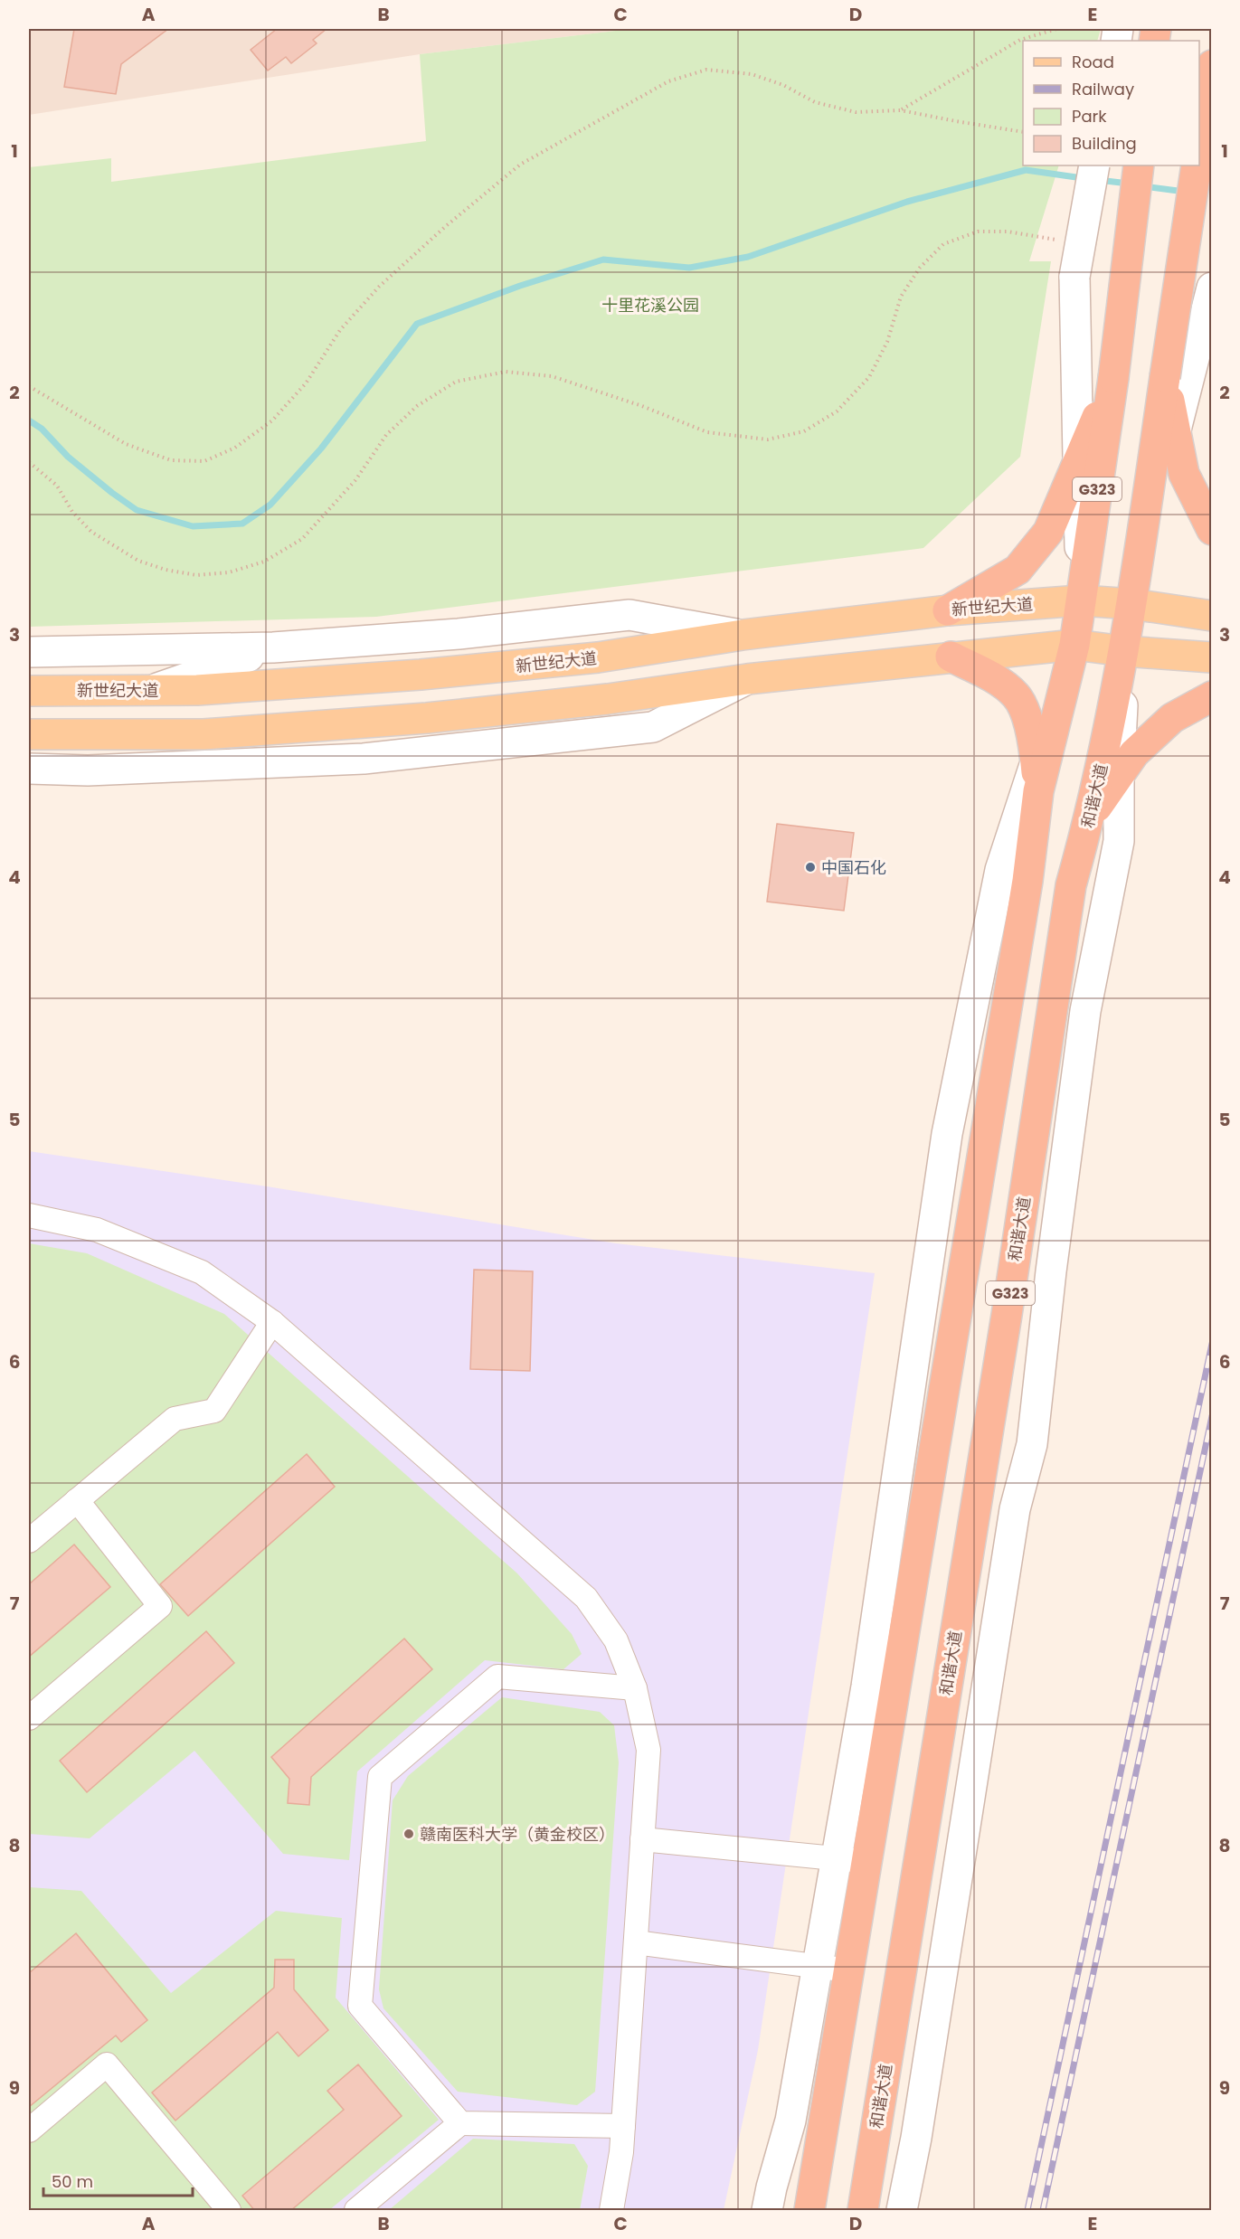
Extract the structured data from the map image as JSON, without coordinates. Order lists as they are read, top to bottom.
{
  "streets": {
    "highway": ["G323", "和谐大道"],
    "main road": ["新世纪大道"]
  },
  "crossings": [
    ["G323", "新世纪大道"],
    ["G323", "和谐大道"],
    ["新世纪大道", "和谐大道"]
  ],
  "parks": ["十里花溪公园"],
  "places": ["中国石化", "赣南医科大学（黄金校区）"],
  "legend": [
    "Road",
    "Railway",
    "Park",
    "Building"
  ],
  "scale_bar": "50 m",
  "grid": {
    "columns": [
      "A",
      "B",
      "C",
      "D",
      "E"
    ],
    "rows": [
      "1",
      "2",
      "3",
      "4",
      "5",
      "6",
      "7",
      "8",
      "9"
    ]
  }
}
